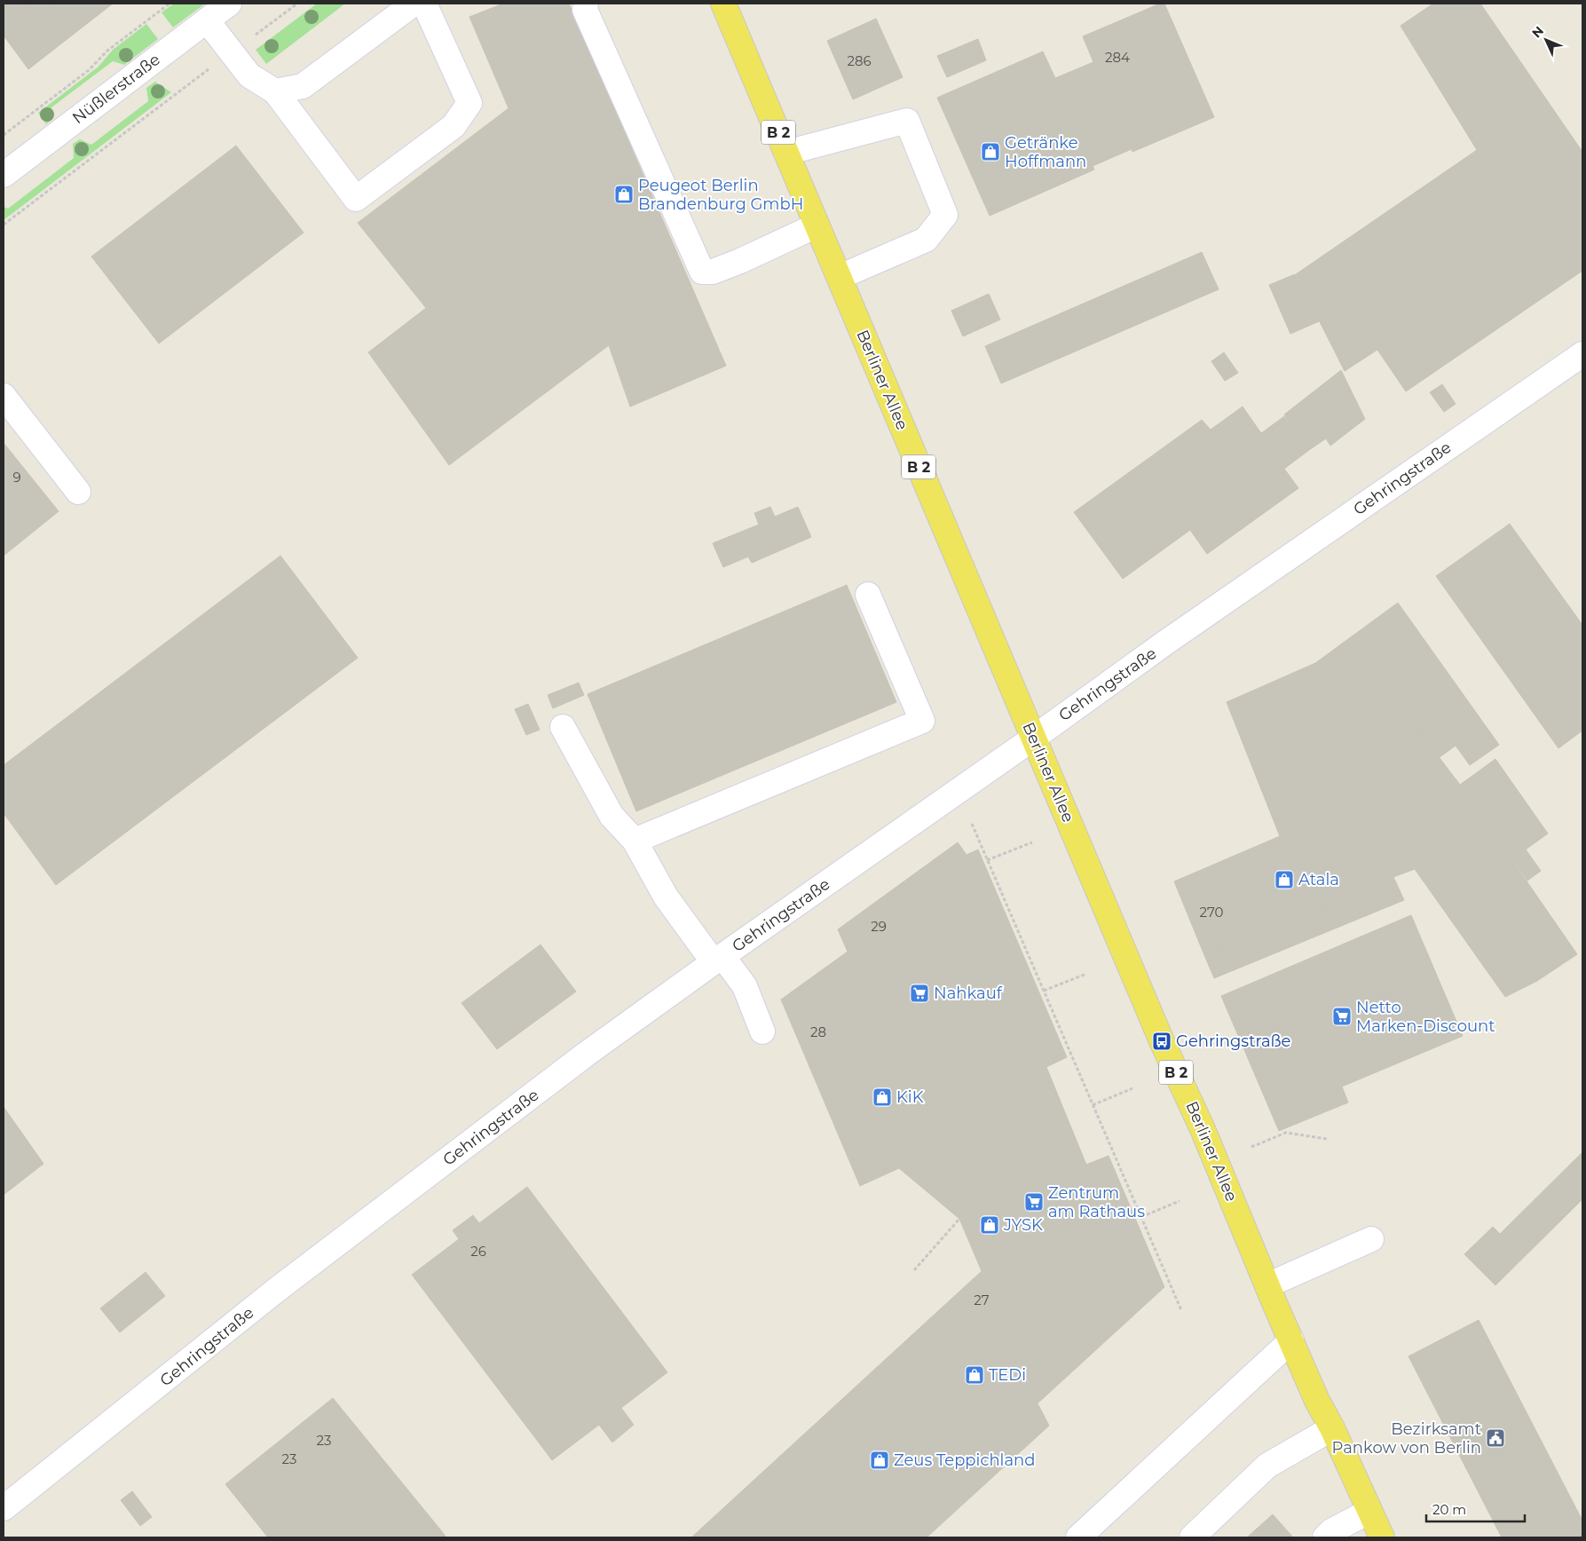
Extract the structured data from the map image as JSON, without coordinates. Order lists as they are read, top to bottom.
{
  "streets": {
    "main road": ["B 2", "Berliner Allee"],
    "street": ["Nüßlerstraße", "Gehringstraße"]
  },
  "crossings": [
    ["Berliner Allee", "Gehringstraße"]
  ],
  "places": {
    "shop": [
      "Getränke Hoffmann",
      "Peugeot Berlin Brandenburg GmbH",
      "Atala",
      "KiK",
      "JYSK",
      "TEDi",
      "Zeus Teppichland"
    ],
    "supermarket": ["Nahkauf", "Netto Marken-Discount", "Zentrum am Rathaus"],
    "bus stop": ["Gehringstraße"],
    "public building": ["Bezirksamt Pankow von Berlin"]
  },
  "house_numbers": [
    "284",
    "286",
    "9",
    "270",
    "29",
    "28",
    "26",
    "27",
    "23",
    "23"
  ],
  "scale_bar": "20 m",
  "north": "top left"
}
